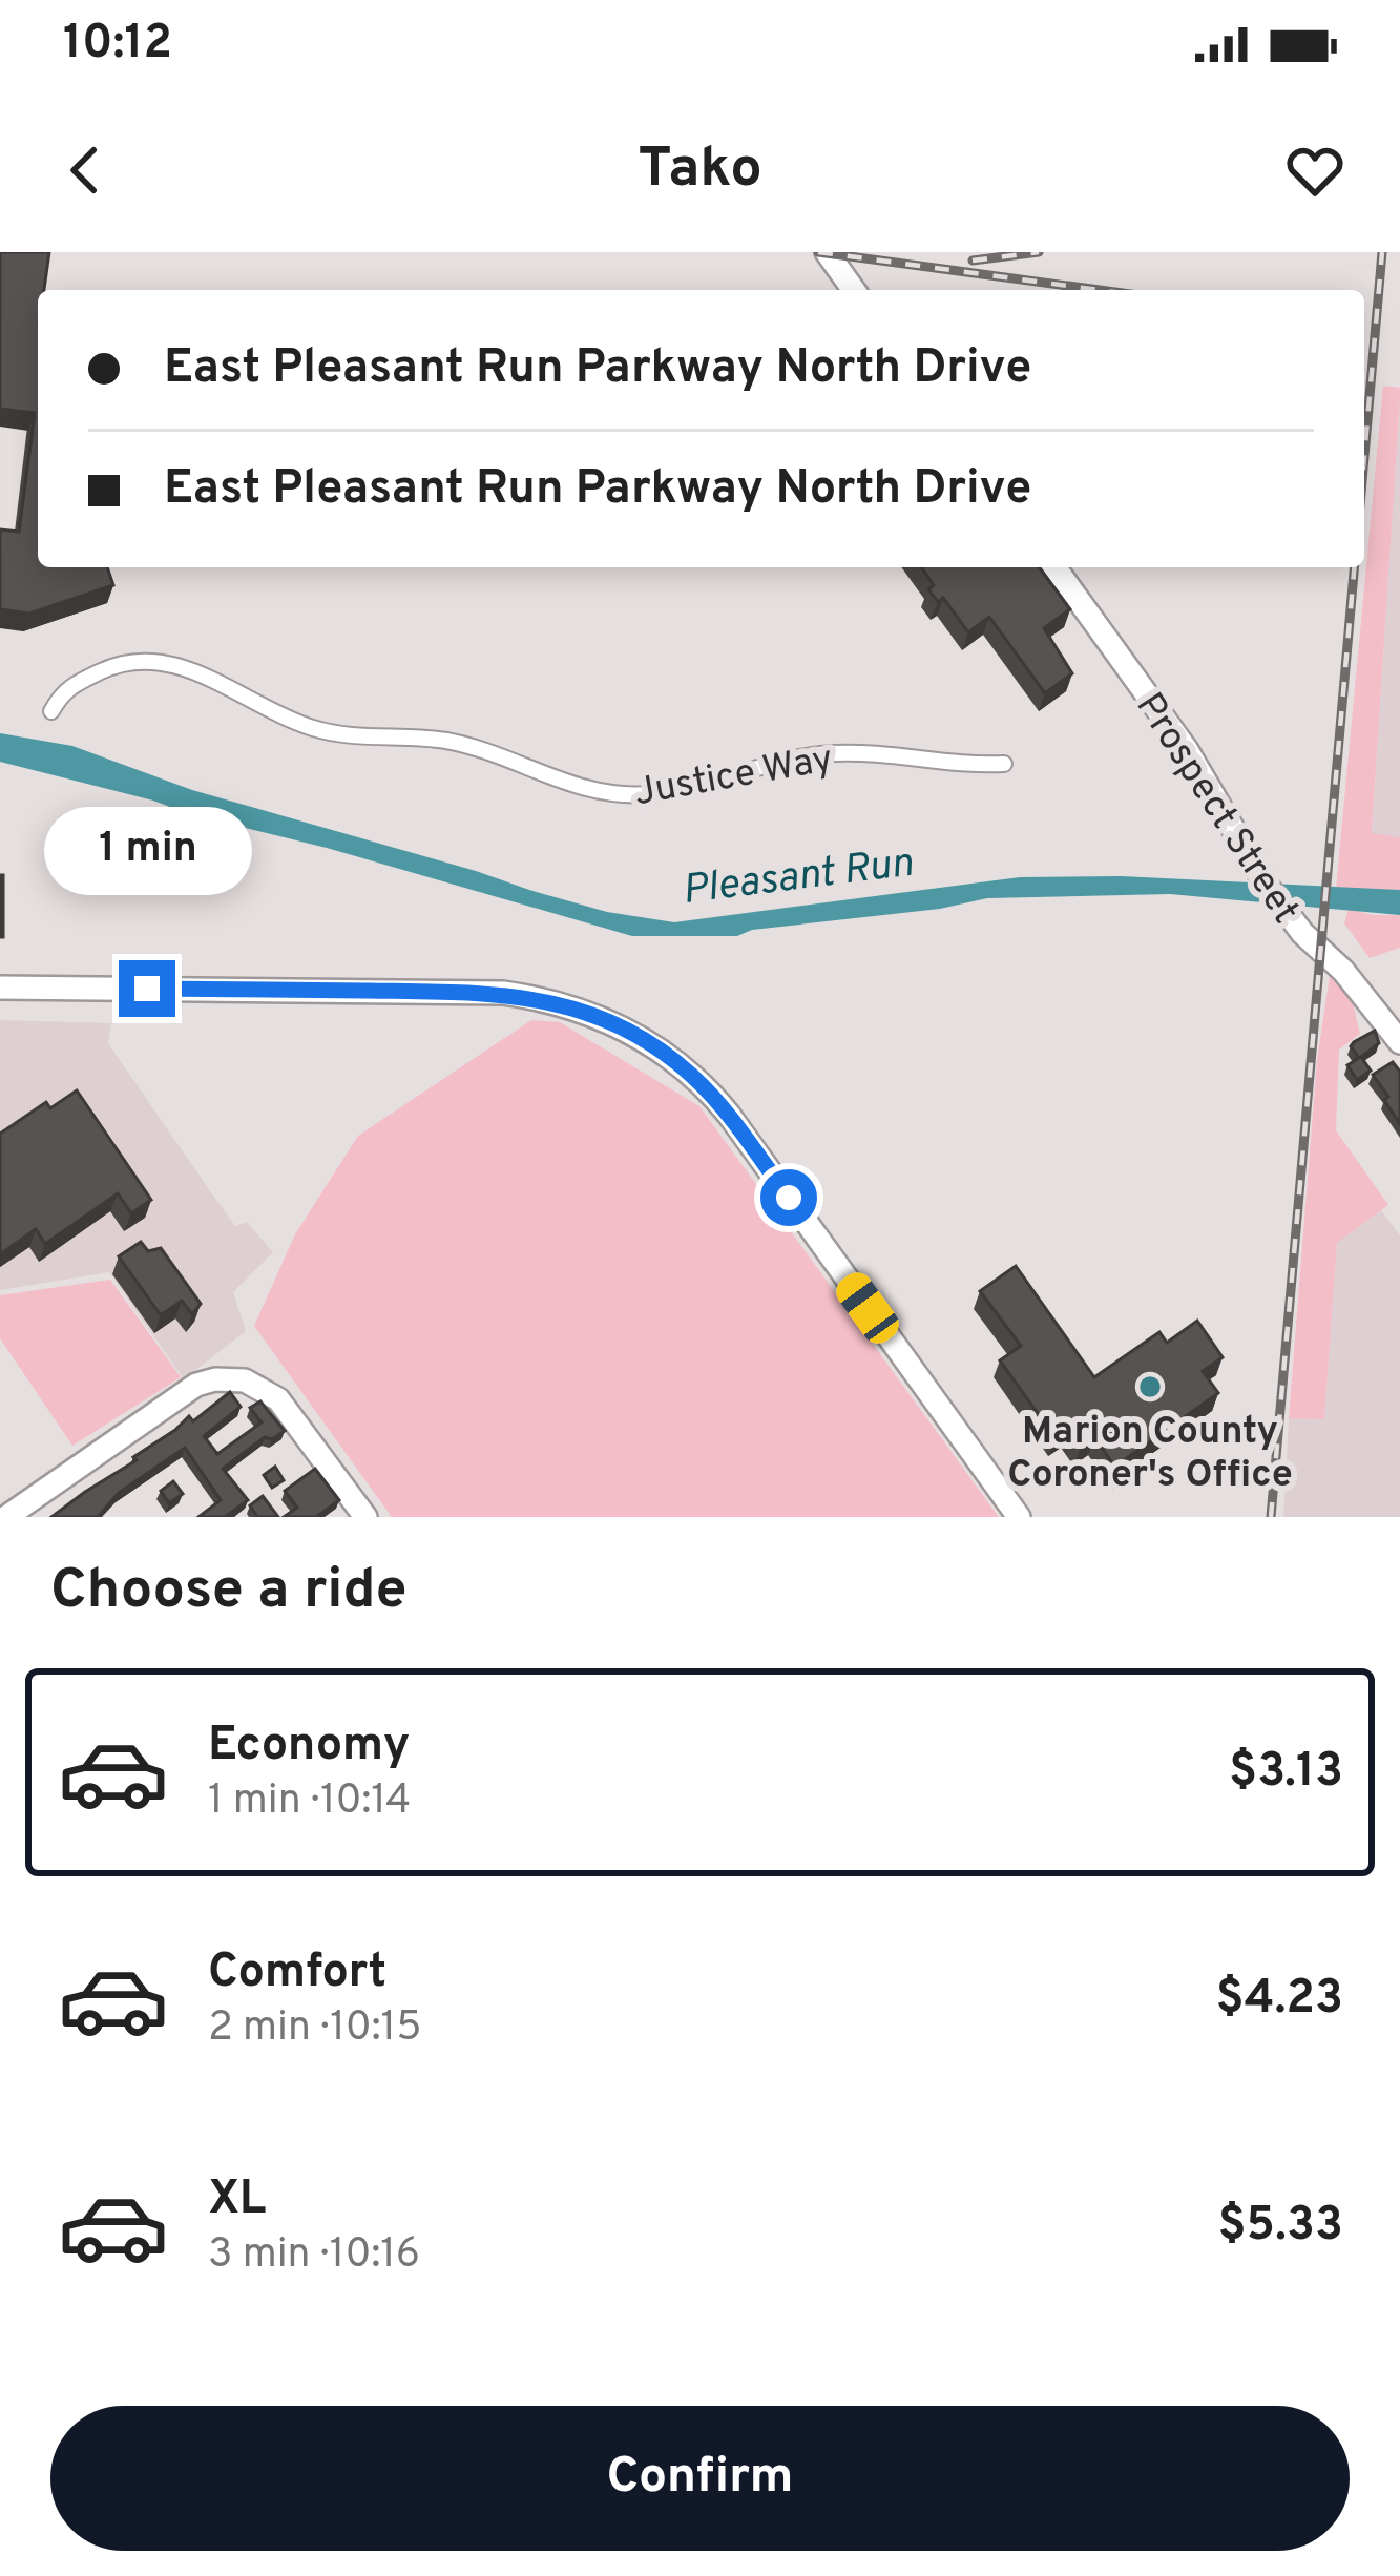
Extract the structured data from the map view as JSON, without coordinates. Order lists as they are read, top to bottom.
{
  "streets": {
    "street": ["Justice Way", "Prospect Street"]
  },
  "water": ["Pleasant Run"],
  "places": ["Marion County Coroner's Office"],
  "page": {
    "status": "10:12",
    "header": "Tako",
    "banner": ["East Pleasant Run Parkway North Drive", "East Pleasant Run Parkway North Drive"],
    "bubble": "1 min",
    "heading": "Choose a ride",
    "list": [
      {
        "name": "Economy",
        "note": "1 min · 10:14",
        "value": "$3.13"
      },
      {
        "name": "Comfort",
        "note": "2 min · 10:15",
        "value": "$4.23"
      },
      {
        "name": "XL",
        "note": "3 min · 10:16",
        "value": "$5.33"
      }
    ],
    "buttons": "Confirm"
  }
}
